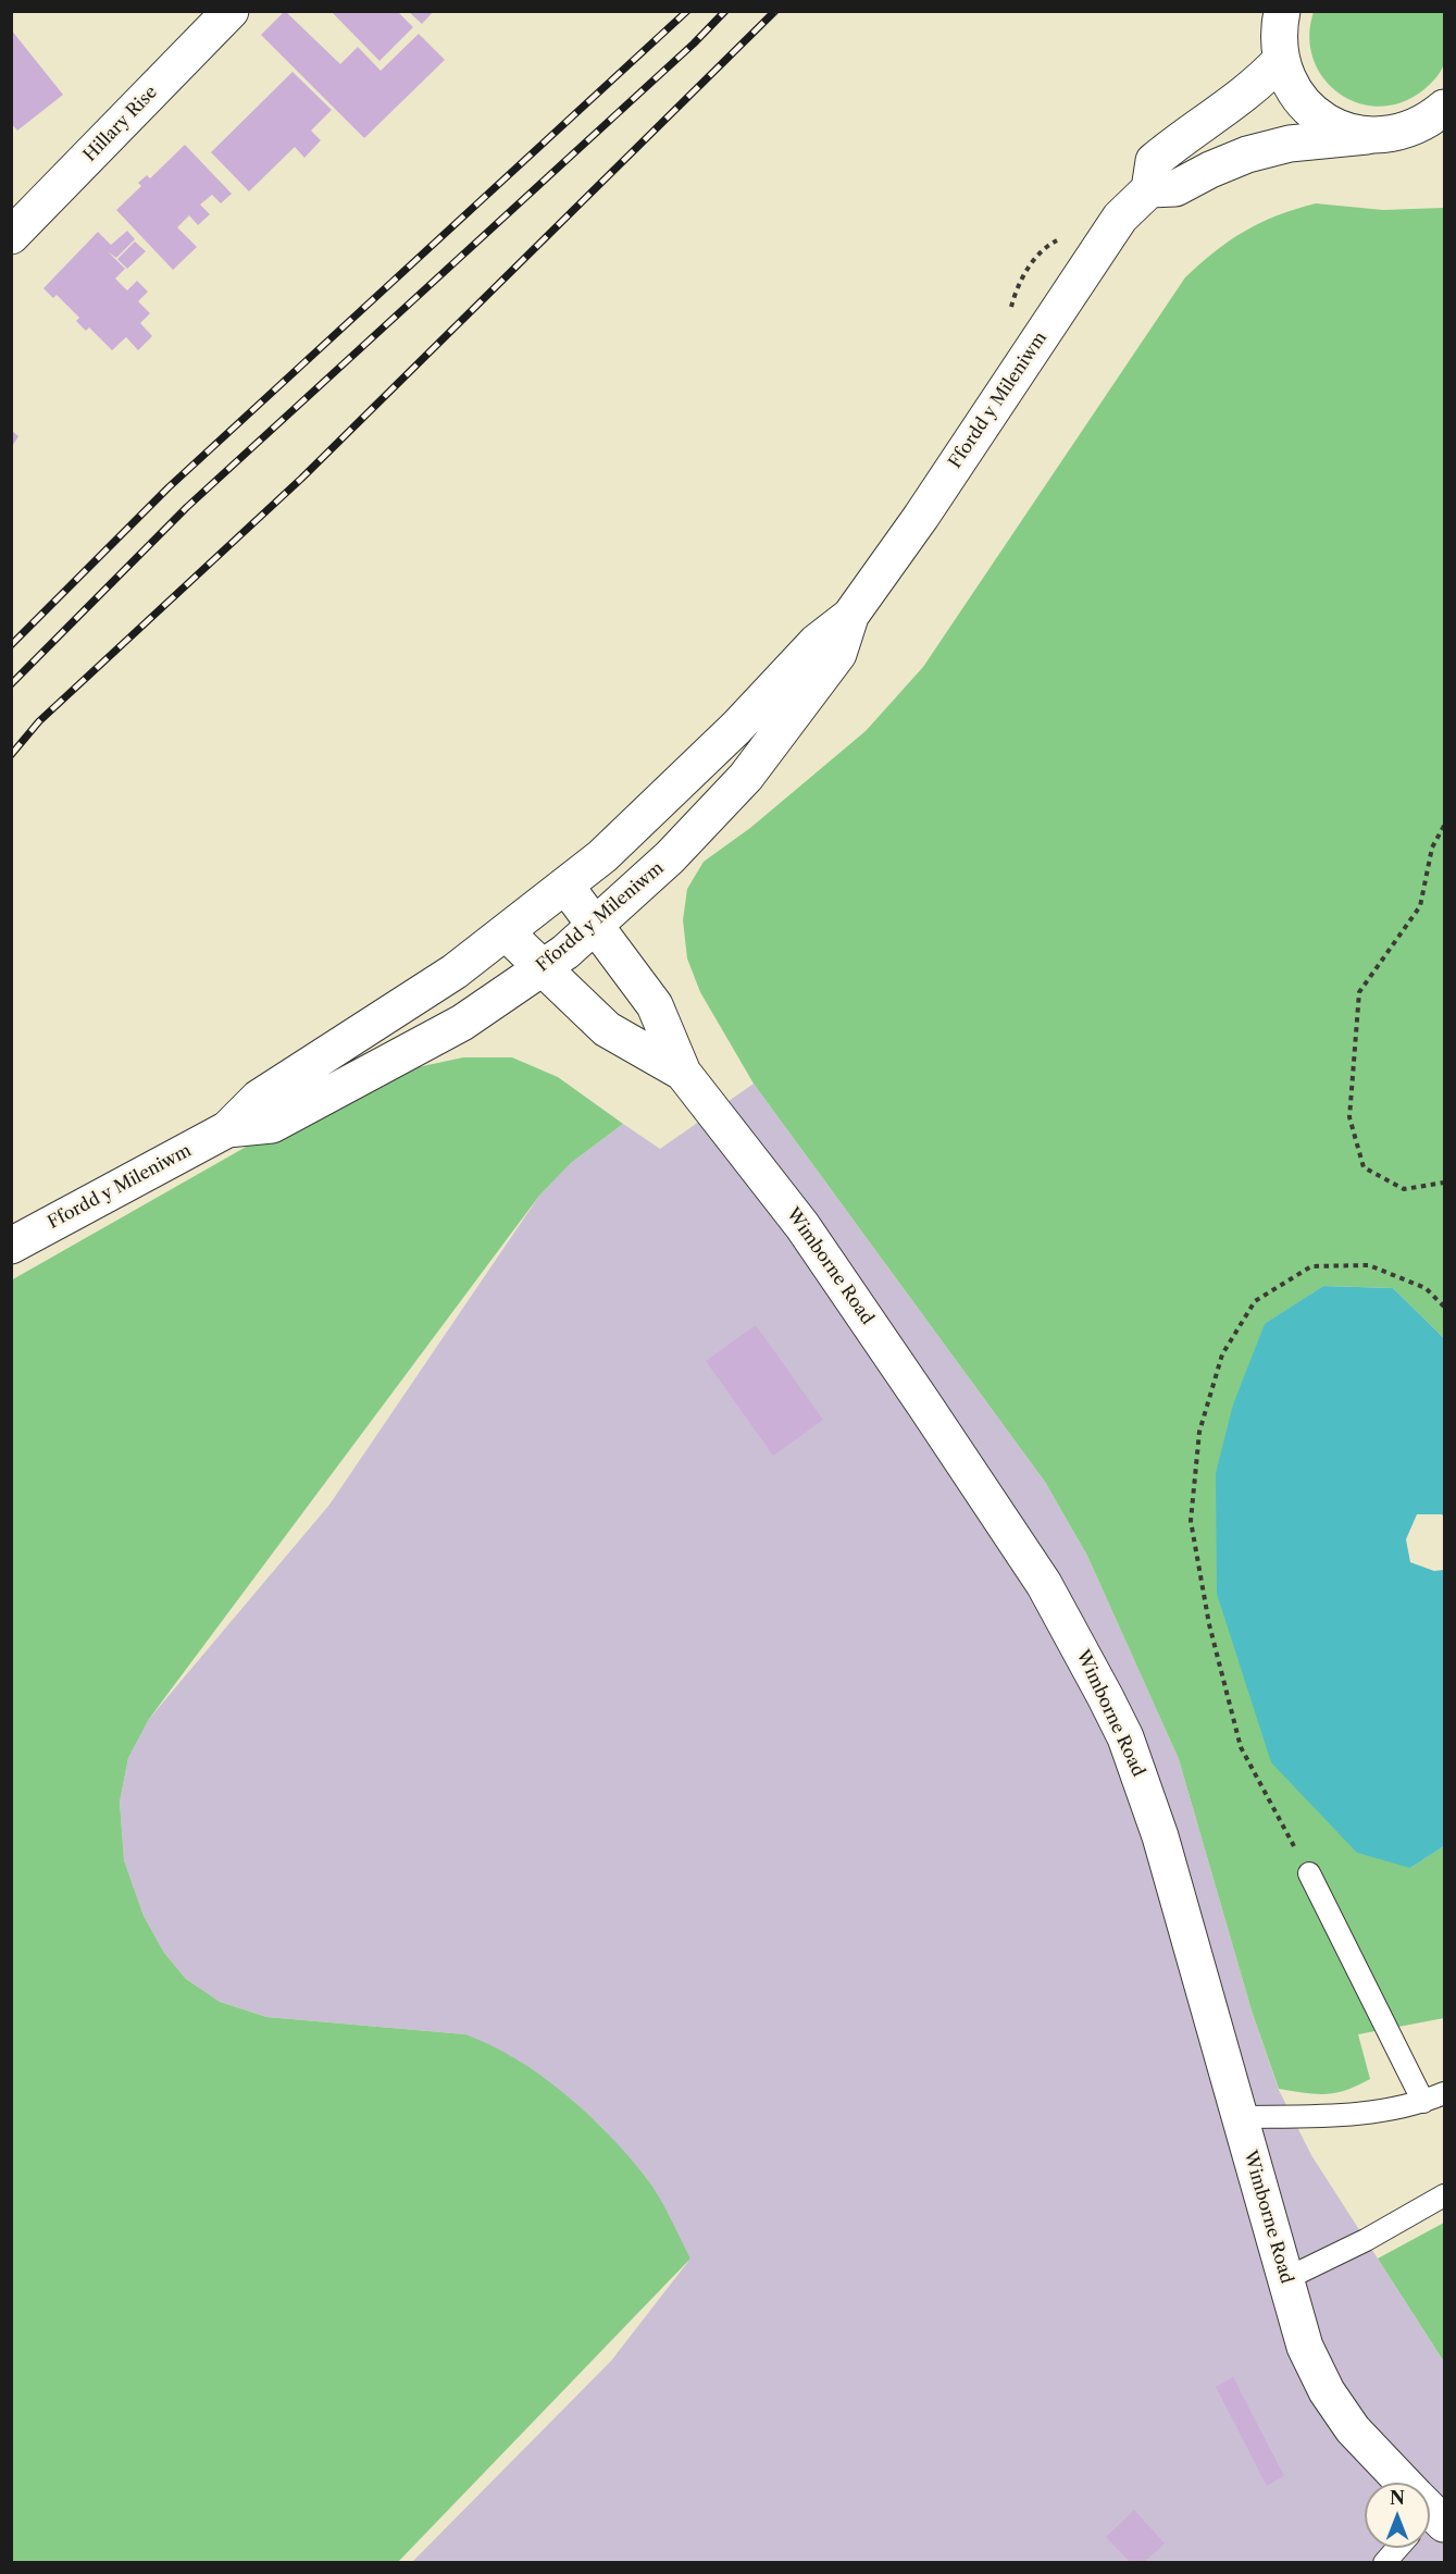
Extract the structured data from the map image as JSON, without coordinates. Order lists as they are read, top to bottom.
{
  "streets": {
    "street": ["Hillary Rise", "Ffordd y Mileniwm", "Wimborne Road"]
  },
  "crossings": [
    ["Ffordd y Mileniwm", "Wimborne Road"]
  ],
  "north": "top"
}
